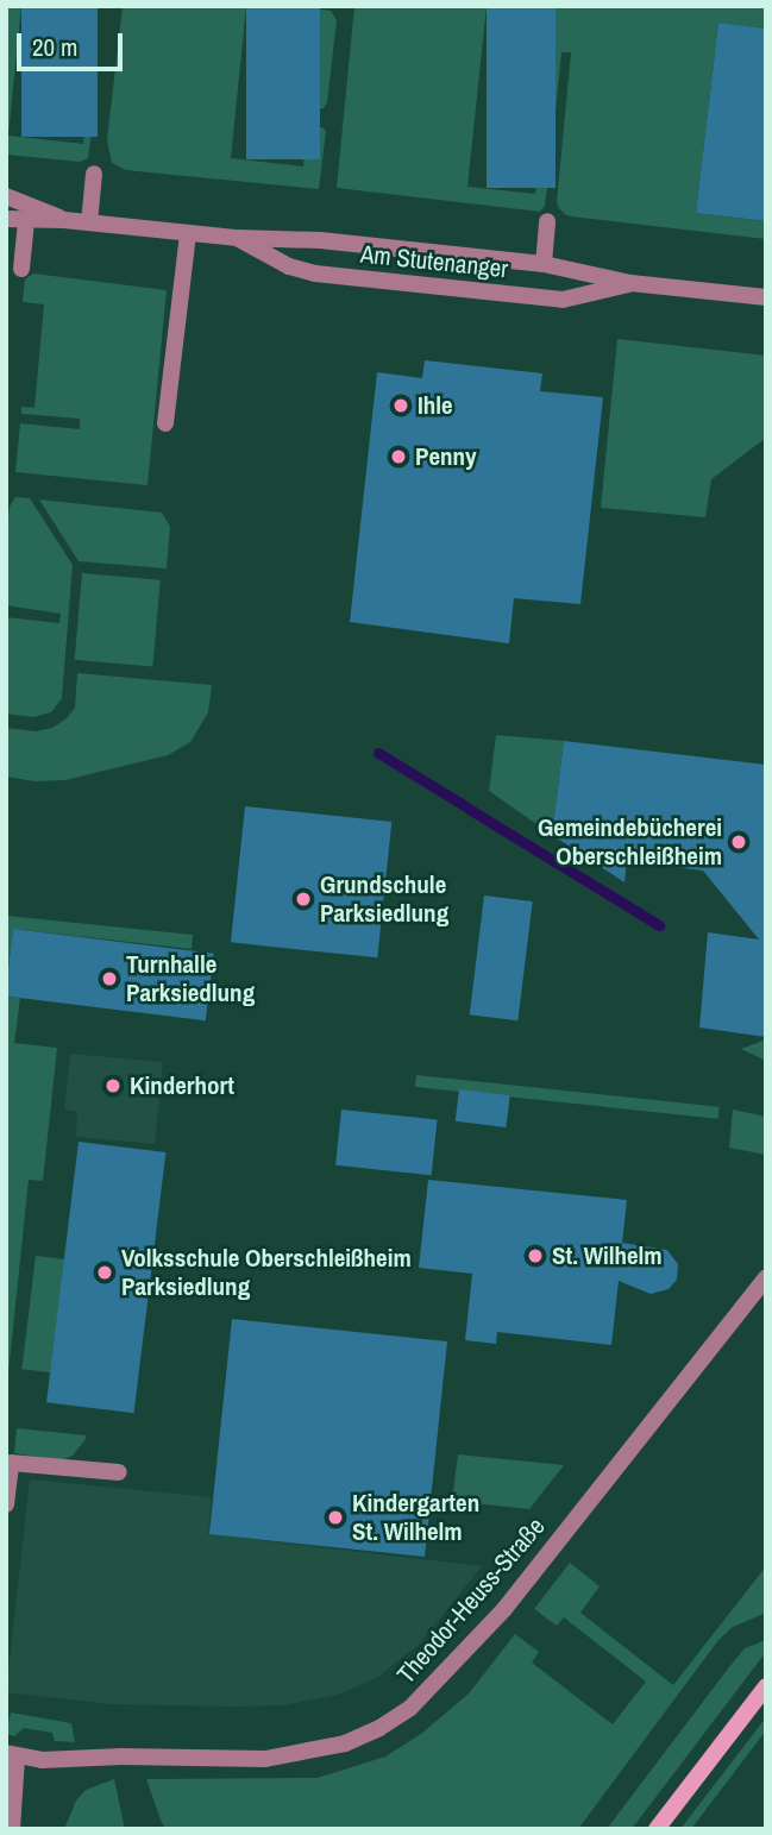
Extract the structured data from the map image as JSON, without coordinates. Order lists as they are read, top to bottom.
{
  "streets": {
    "street": ["Am Stutenanger", "Theodor-Heuss-Straße"]
  },
  "places": [
    "Ihle",
    "Penny",
    "Gemeindebücherei Oberschleißheim",
    "Grundschule Parksiedlung",
    "Turnhalle Parksiedlung",
    "Kinderhort",
    "St. Wilhelm",
    "Volksschule Oberschleißheim Parksiedlung",
    "Kindergarten St. Wilhelm"
  ],
  "scale_bar": "20 m"
}
